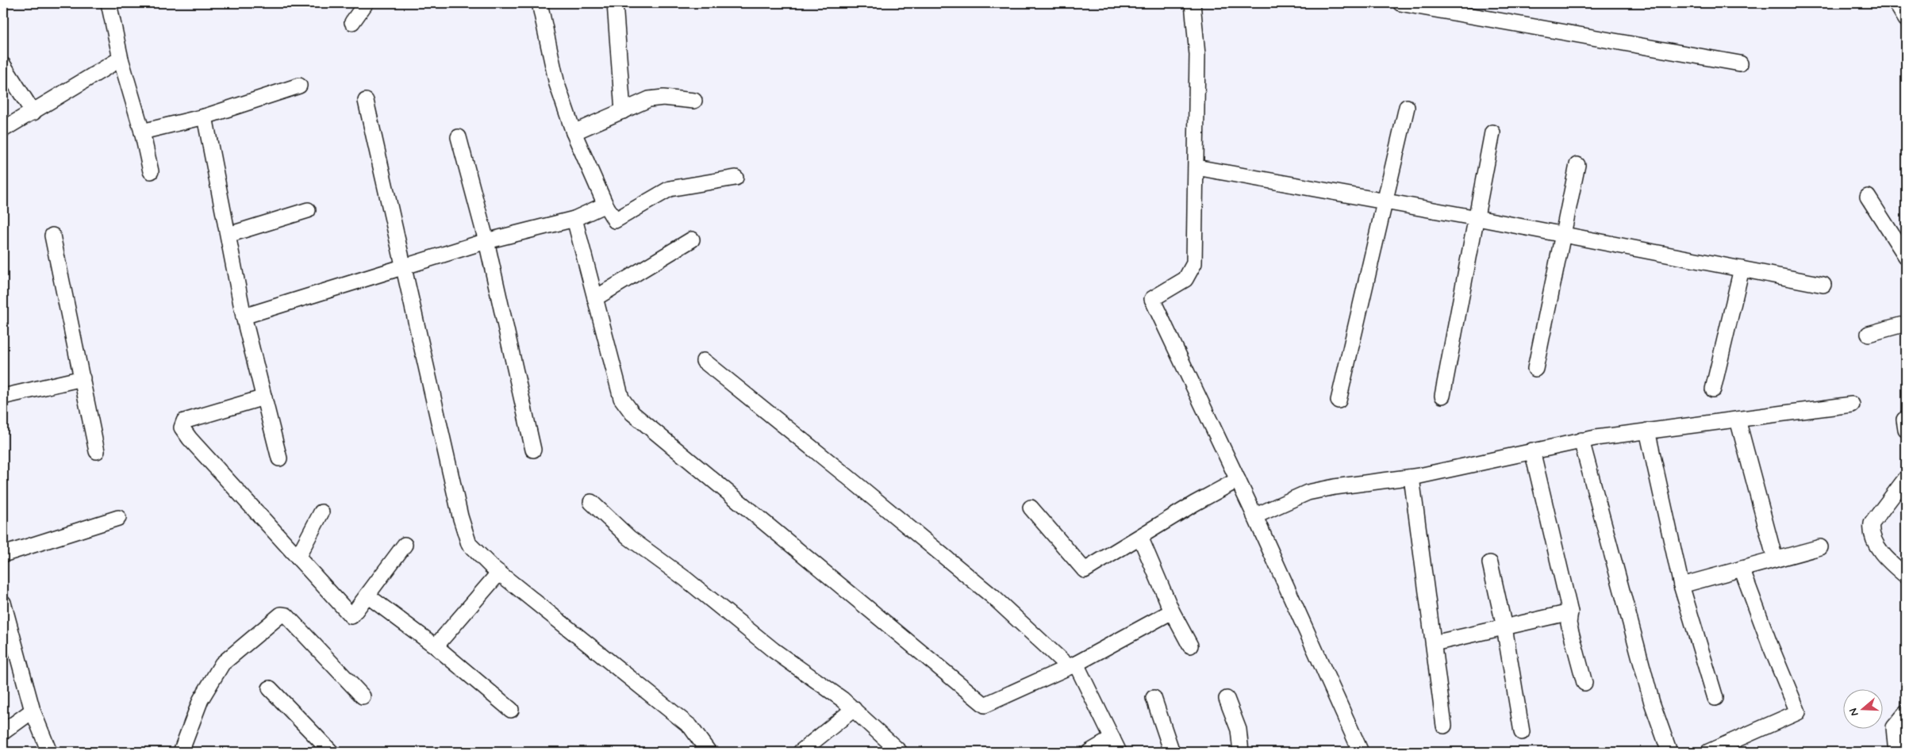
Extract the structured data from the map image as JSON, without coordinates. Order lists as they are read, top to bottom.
{
  "north": "left"
}
